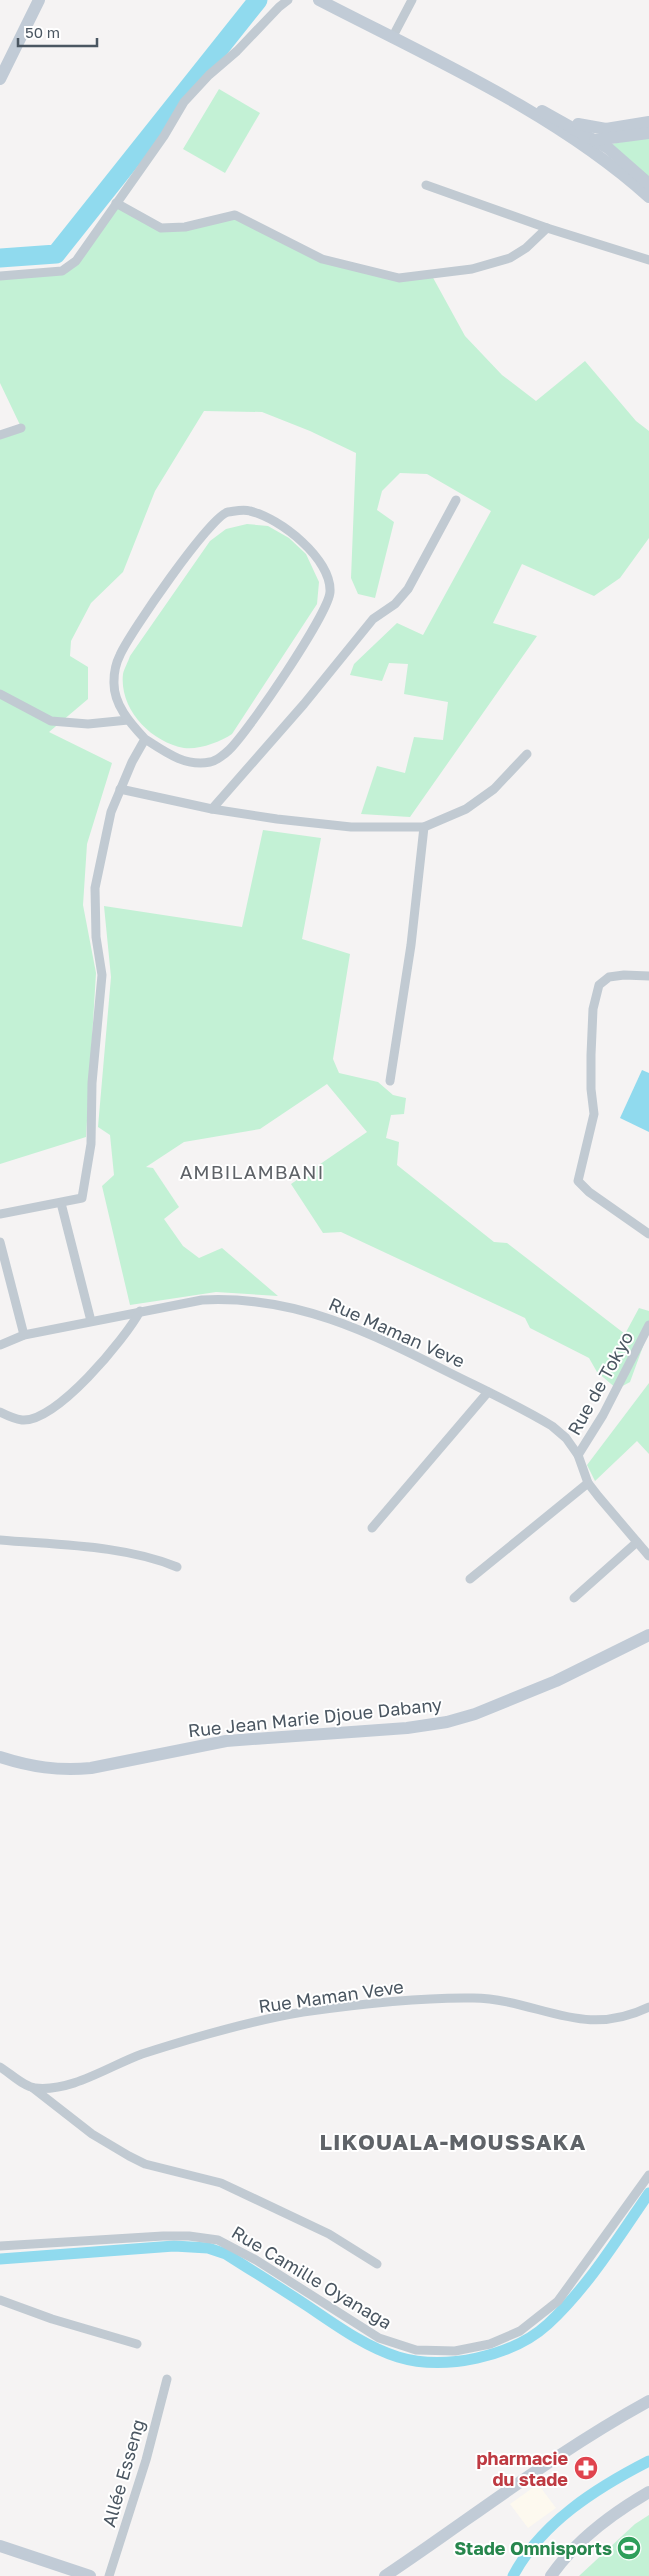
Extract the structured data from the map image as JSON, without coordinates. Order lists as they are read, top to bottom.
{
  "streets": {
    "street": [
      "Rue Maman Veve",
      "Rue de Tokyo",
      "Rue Jean Marie Djoue Dabany",
      "Rue Camille Oyanaga",
      "Allée Esseng"
    ]
  },
  "crossings": [
    ["Rue Maman Veve", "Rue de Tokyo"]
  ],
  "districts": ["AMBILAMBANI", "LIKOUALA-MOUSSAKA"],
  "places": {
    "pharmacy": ["pharmacie du stade"],
    "sports": ["Stade Omnisports"]
  },
  "scale_bar": "50 m"
}
